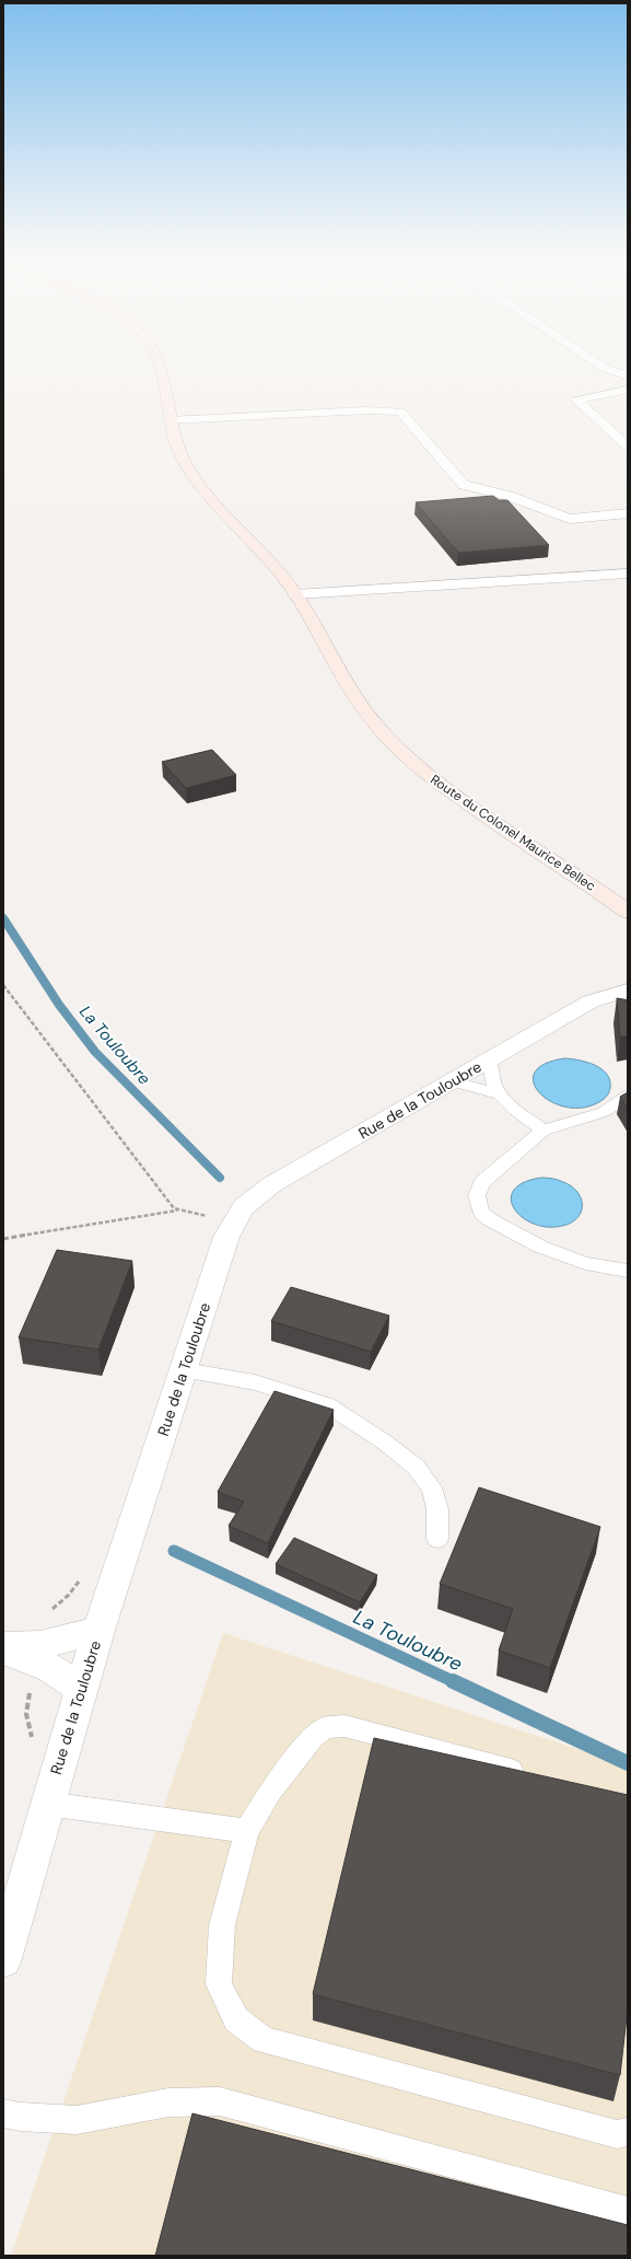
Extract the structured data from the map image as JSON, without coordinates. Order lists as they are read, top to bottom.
{
  "streets": {
    "main road": ["Route du Colonel Maurice Bellec"],
    "street": ["Rue de la Touloubre"]
  },
  "water": ["La Touloubre"]
}
